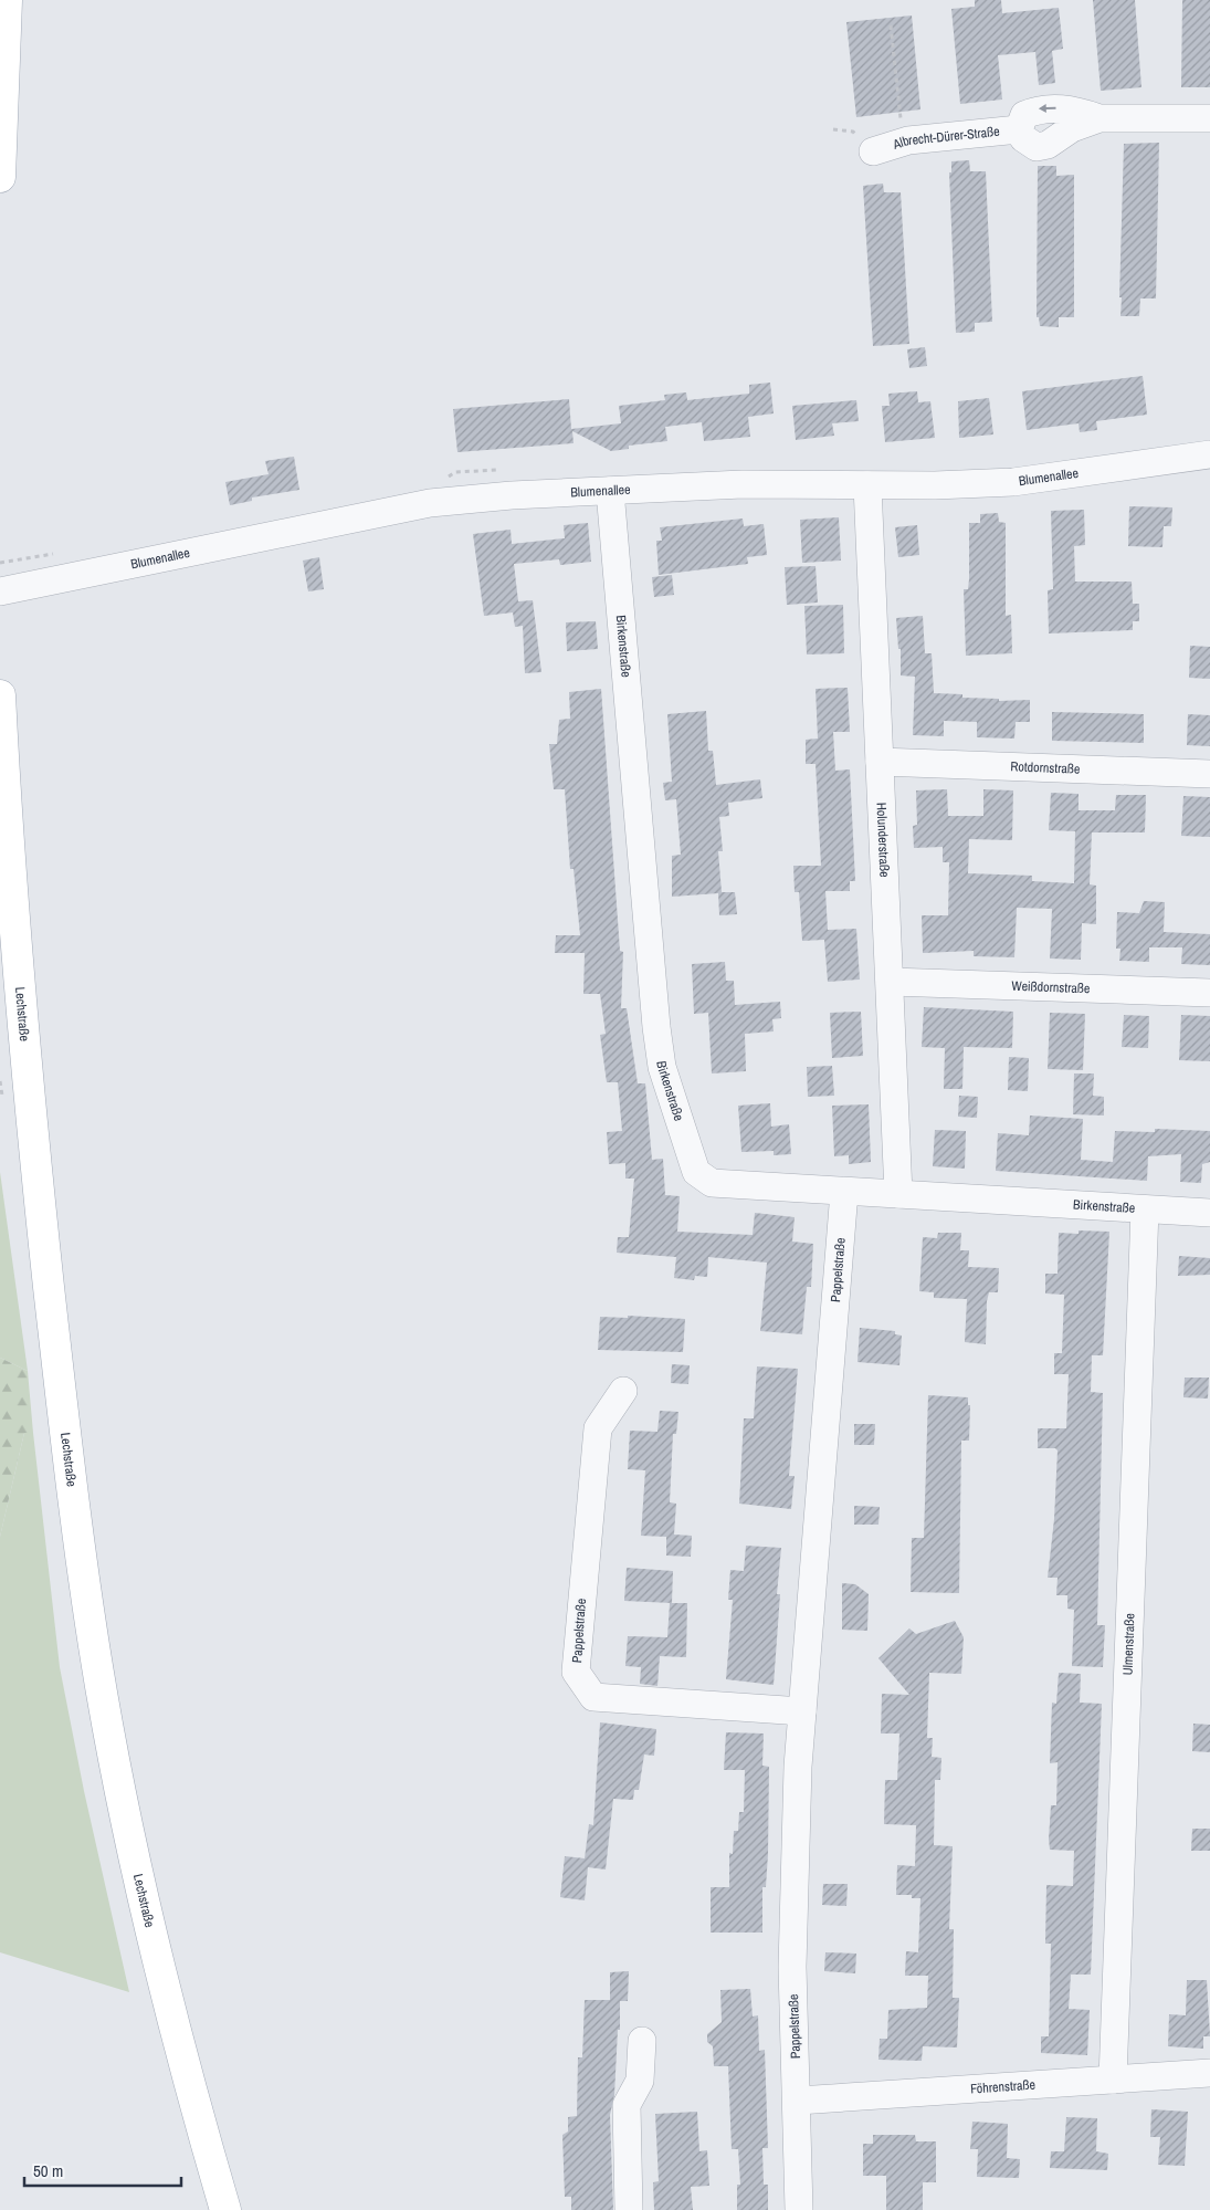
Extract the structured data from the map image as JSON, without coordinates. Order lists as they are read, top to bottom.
{
  "streets": {
    "main road": ["Lechstraße"],
    "street": [
      "Albrecht-Dürer-Straße",
      "Blumenallee",
      "Birkenstraße",
      "Rotdornstraße",
      "Holunderstraße",
      "Weißdornstraße",
      "Pappelstraße",
      "Ulmenstraße",
      "Föhrenstraße"
    ]
  },
  "crossings": [
    ["Blumenallee", "Birkenstraße"],
    ["Blumenallee", "Holunderstraße"],
    ["Birkenstraße", "Holunderstraße"],
    ["Birkenstraße", "Pappelstraße"],
    ["Birkenstraße", "Ulmenstraße"],
    ["Rotdornstraße", "Holunderstraße"],
    ["Holunderstraße", "Weißdornstraße"],
    ["Pappelstraße", "Föhrenstraße"],
    ["Ulmenstraße", "Föhrenstraße"]
  ],
  "scale_bar": "50 m"
}
